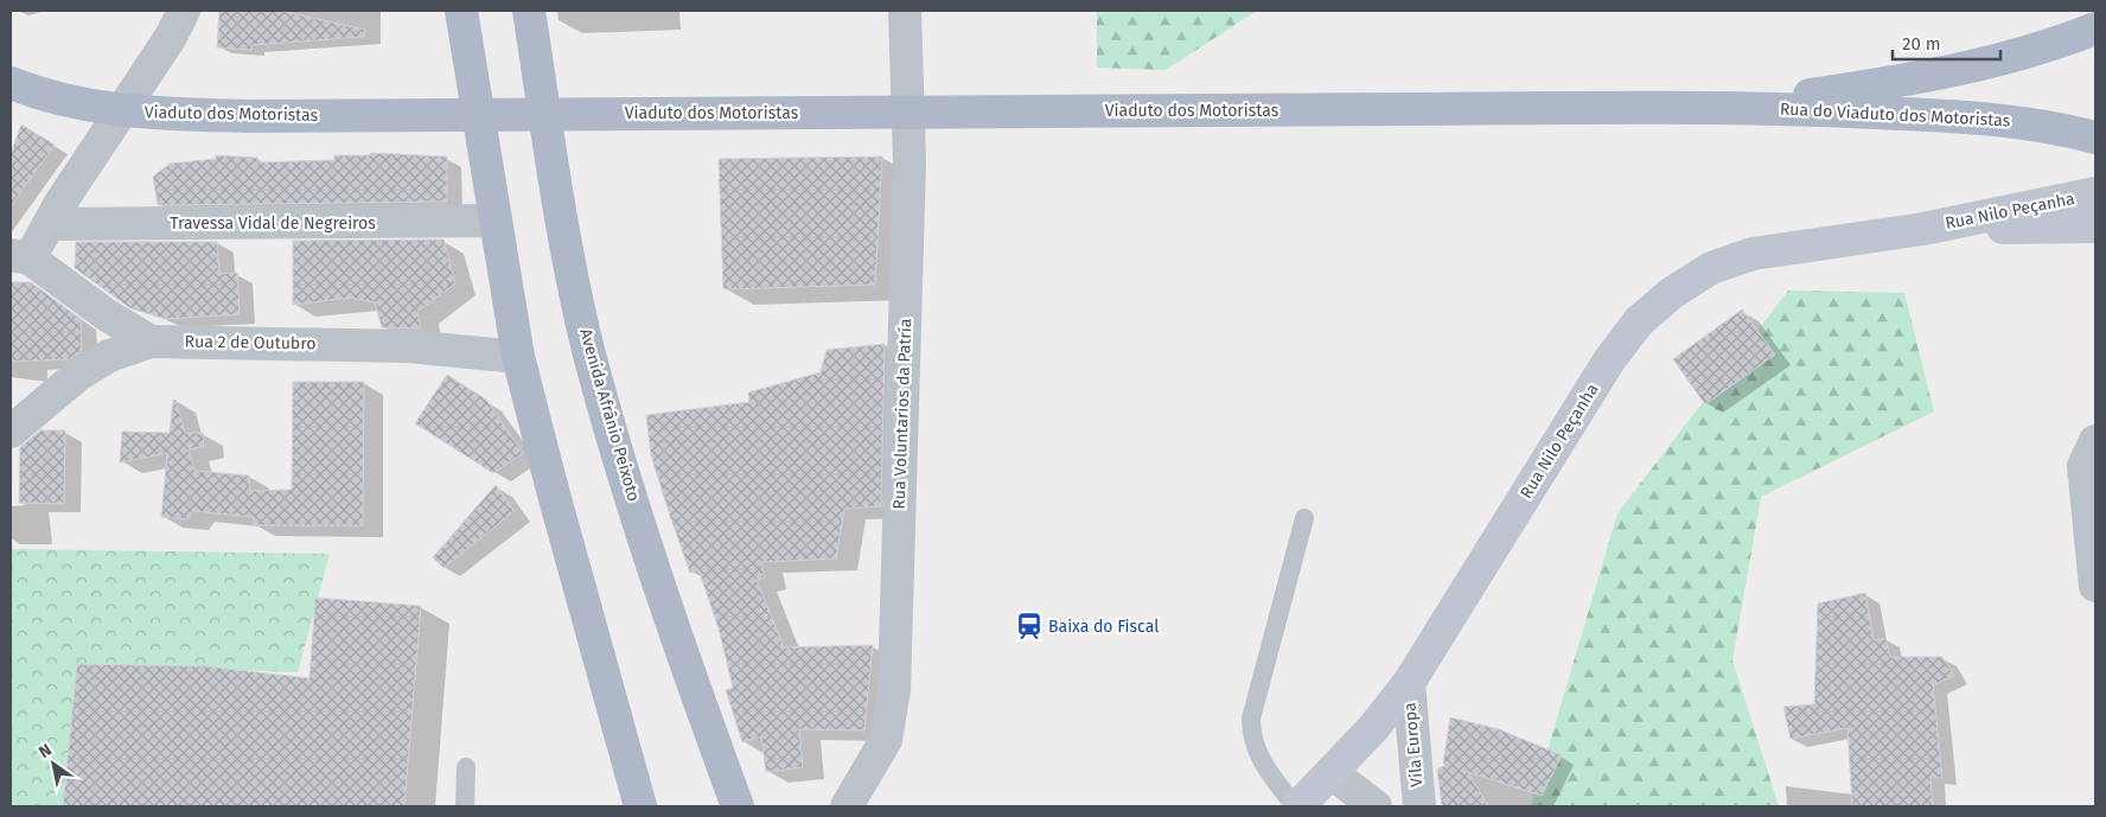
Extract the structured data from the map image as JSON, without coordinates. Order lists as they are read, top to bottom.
{
  "streets": {
    "main road": [
      "Viaduto dos Motoristas",
      "Rua do Viaduto dos Motoristas",
      "Rua Nilo Peçanha",
      "Avenida Afrânio Peixoto"
    ],
    "street": [
      "Travessa Vidal de Negreiros",
      "Rua 2 de Outubro",
      "Rua Voluntarios da Patría",
      "Vila Europa"
    ]
  },
  "crossings": [
    ["Viaduto dos Motoristas", "Rua do Viaduto dos Motoristas"],
    ["Rua Nilo Peçanha", "Vila Europa"]
  ],
  "places": {
    "station": ["Baixa do Fiscal"]
  },
  "scale_bar": "20 m",
  "north": "top left"
}
